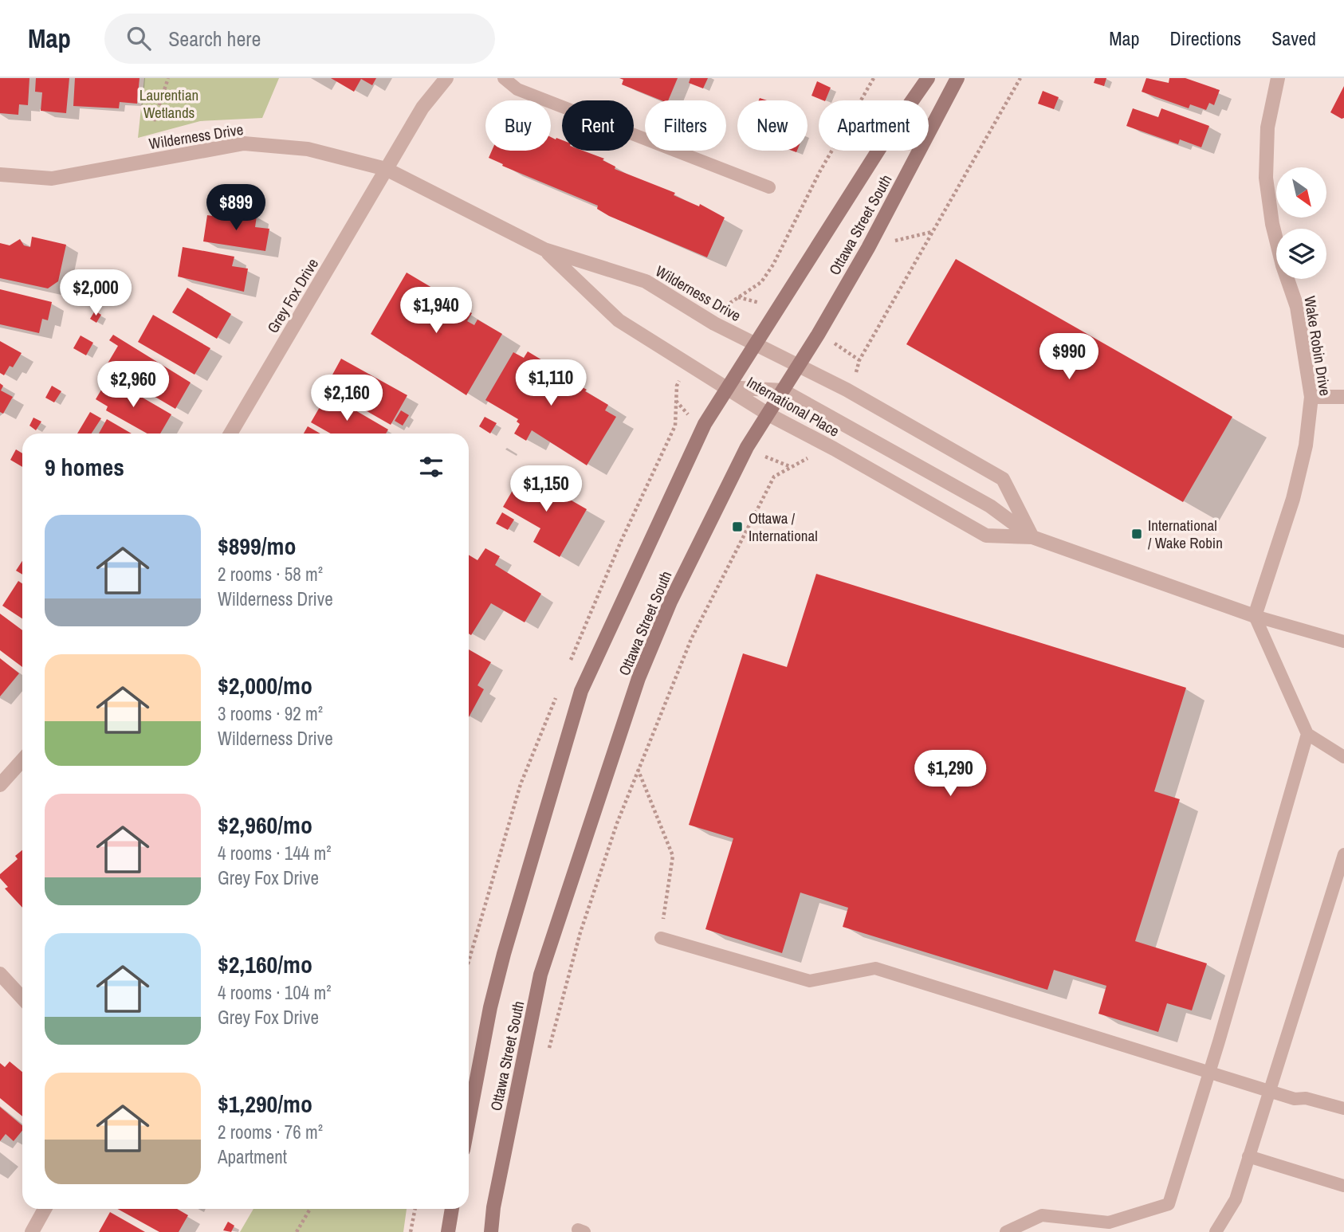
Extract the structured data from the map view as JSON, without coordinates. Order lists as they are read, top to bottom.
{
  "streets": {
    "main road": ["Ottawa Street South"],
    "street": [
      "Wilderness Drive",
      "Grey Fox Drive",
      "Wake Robin Drive",
      "International Place"
    ]
  },
  "crossings": [
    ["Wilderness Drive", "Ottawa Street South"],
    ["Wilderness Drive", "Grey Fox Drive"],
    ["Wilderness Drive", "International Place"],
    ["Ottawa Street South", "International Place"],
    ["Wake Robin Drive", "International Place"]
  ],
  "parks": ["Laurentian Wetlands"],
  "places": {
    "transit": ["Ottawa / International", "International / Wake Robin"]
  },
  "north": "bottom right",
  "page": {
    "header": "Map",
    "search": "Search here",
    "nav": ["Map", "Directions", "Saved"],
    "chip": [
      "Buy",
      "Rent",
      "Filters",
      "New",
      "Apartment"
    ],
    "price": [
      "$899",
      "$2,000",
      "$1,940",
      "$990",
      "$1,110",
      "$2,960",
      "$2,160",
      "$1,150",
      "$1,290"
    ],
    "heading": "9 homes",
    "list": [
      {
        "name": "$899/mo",
        "note": "2 rooms · 58 m² · Wilderness Drive"
      },
      {
        "name": "$2,000/mo",
        "note": "3 rooms · 92 m² · Wilderness Drive"
      },
      {
        "name": "$2,960/mo",
        "note": "4 rooms · 144 m² · Grey Fox Drive"
      },
      {
        "name": "$2,160/mo",
        "note": "4 rooms · 104 m² · Grey Fox Drive"
      },
      {
        "name": "$1,290/mo",
        "note": "2 rooms · 76 m² · Apartment"
      }
    ]
  }
}
